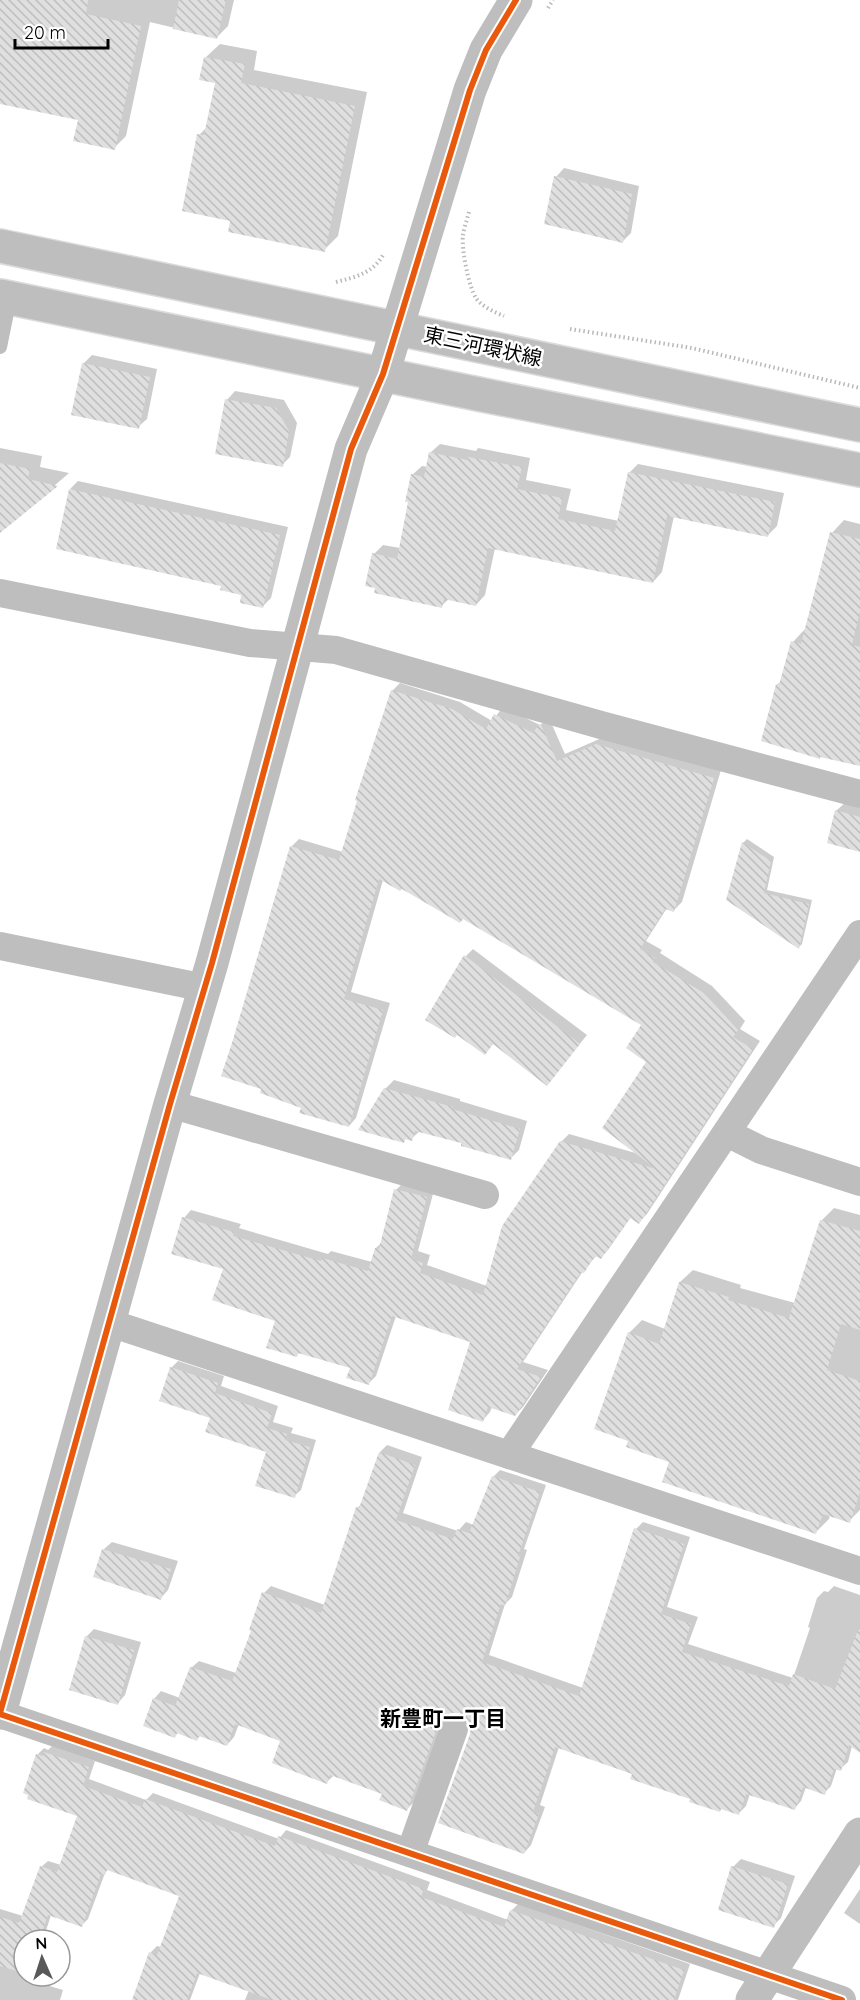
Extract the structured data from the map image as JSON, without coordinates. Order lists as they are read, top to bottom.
{
  "streets": {
    "street": ["東三河環状線"]
  },
  "districts": ["新豊町一丁目"],
  "scale_bar": "20 m",
  "north": "top"
}
